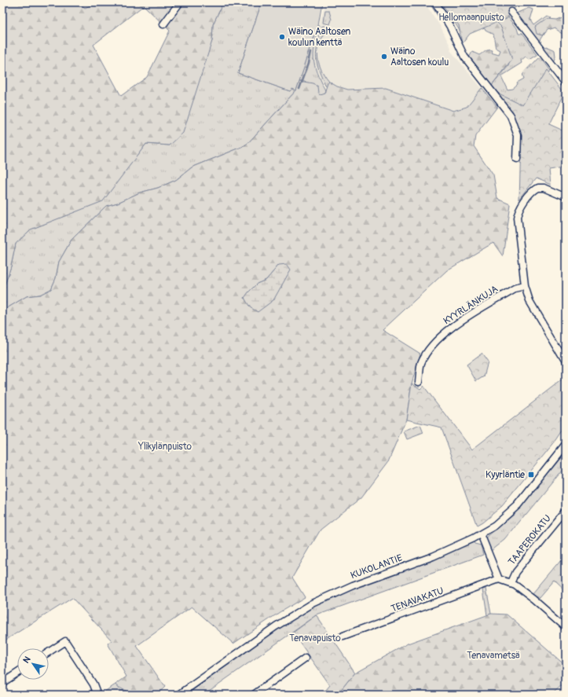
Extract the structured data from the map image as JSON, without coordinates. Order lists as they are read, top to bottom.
{
  "streets": {
    "street": [
      "KYYRLÄNKUJA",
      "TAAPEROKATU",
      "KUKOLANTIE",
      "TENAVAKATU"
    ]
  },
  "parks": [
    "Hellomaanpuisto",
    "Ylikylänpuisto",
    "Tenavapuisto",
    "Tenavametsä"
  ],
  "places": {
    "other": ["Wäino Aaltosen koulun kenttä", "Wäino Aaltosen koulu"],
    "transit": ["Kyyrläntie"]
  },
  "north": "top left"
}
